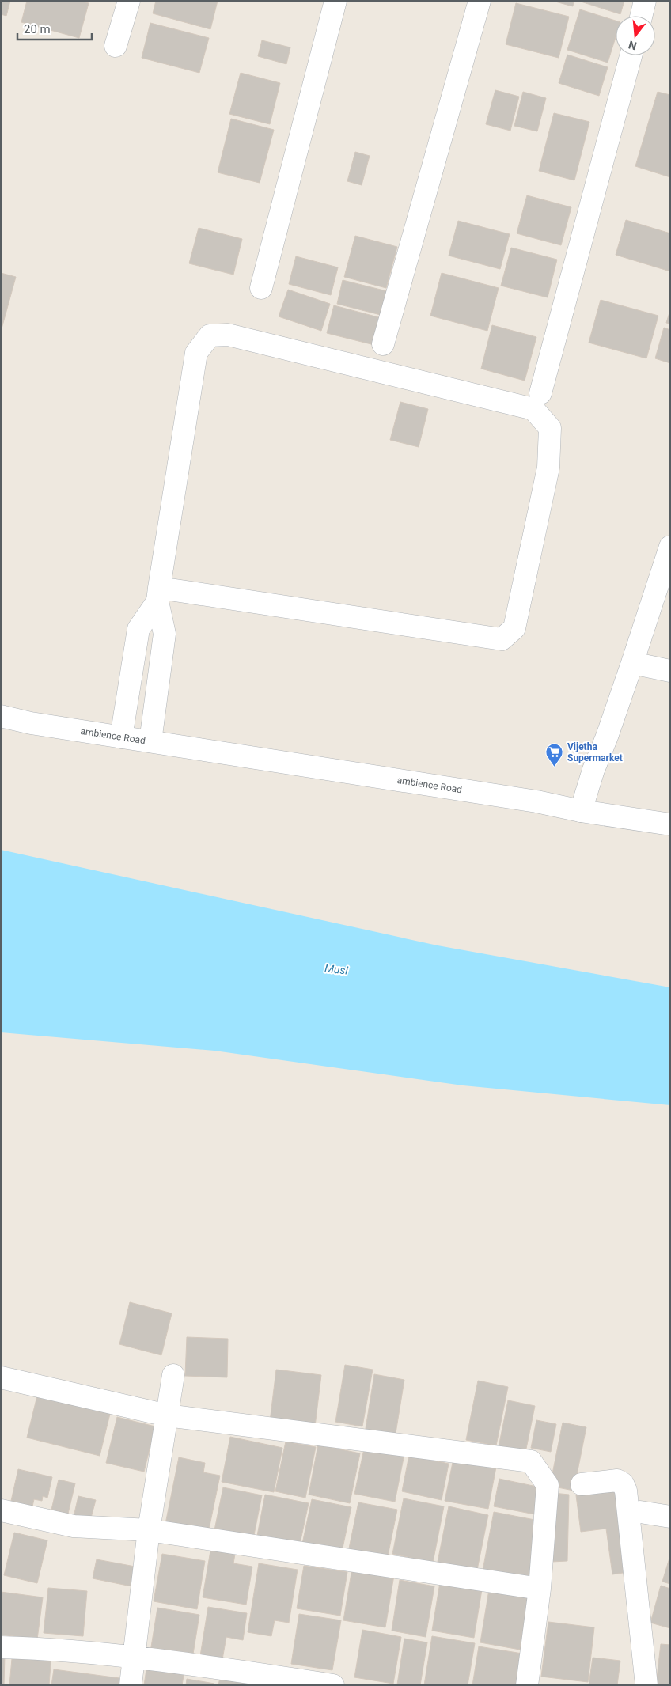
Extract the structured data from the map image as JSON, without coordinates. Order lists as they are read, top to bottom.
{
  "streets": {
    "street": ["ambience Road"]
  },
  "water": ["Musi"],
  "places": {
    "supermarket": ["Vijetha Supermarket"]
  },
  "scale_bar": "20 m",
  "north": "bottom"
}
